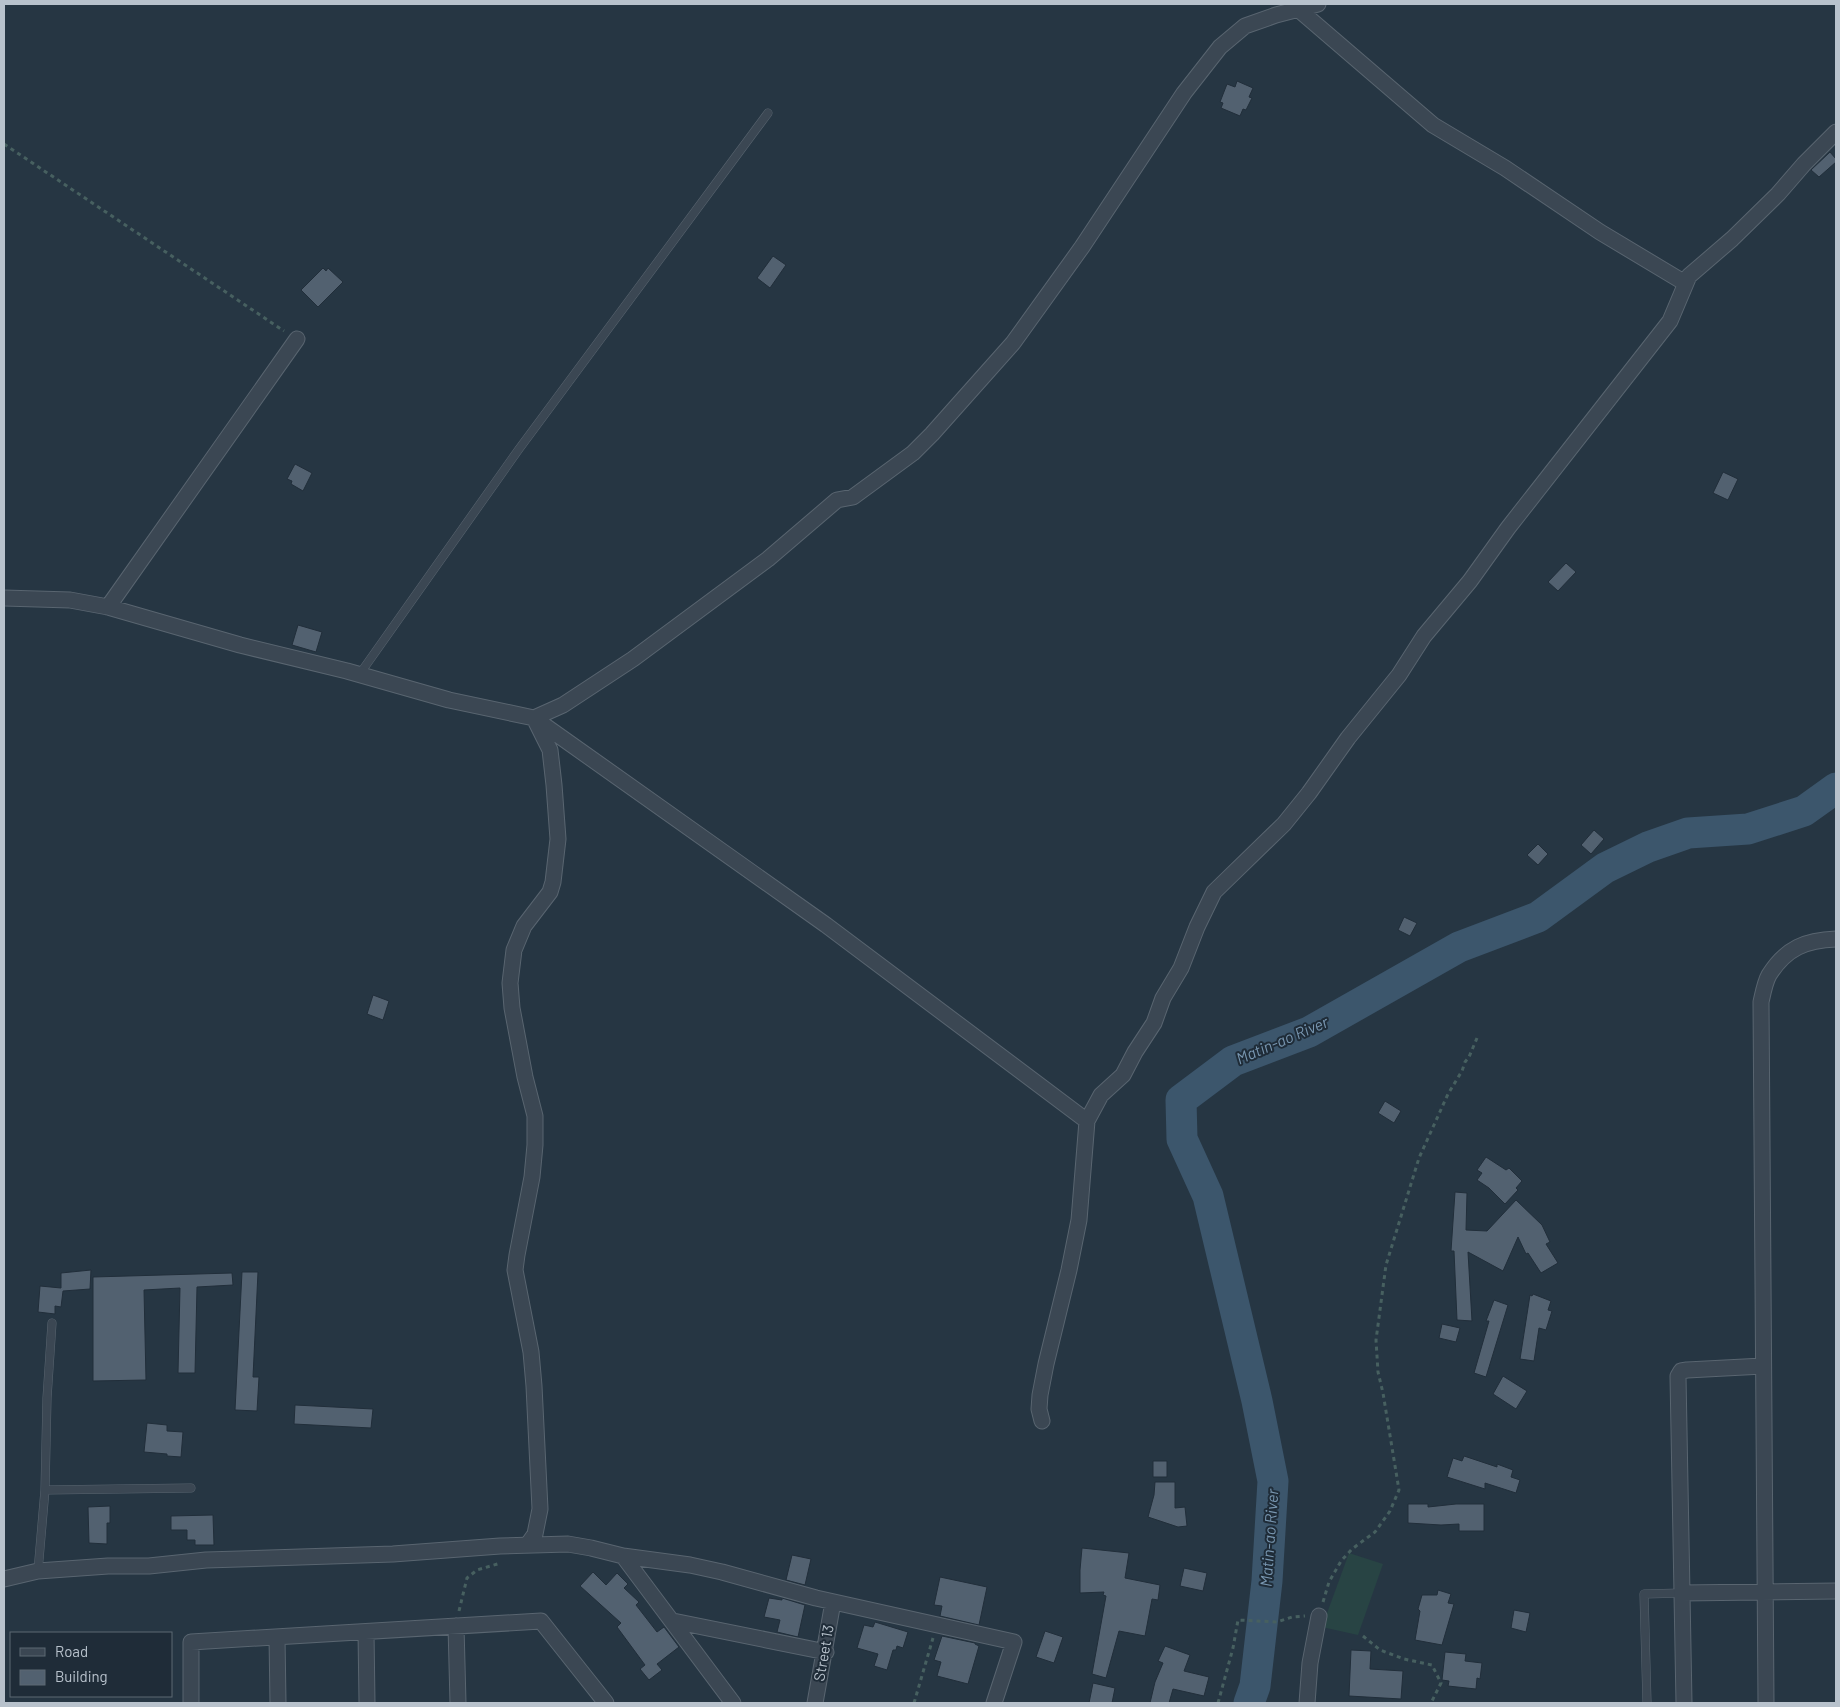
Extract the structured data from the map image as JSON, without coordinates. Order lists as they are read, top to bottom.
{
  "streets": {
    "street": ["Street 13"]
  },
  "water": ["Matin-ao River"],
  "legend": ["Road", "Building"]
}
